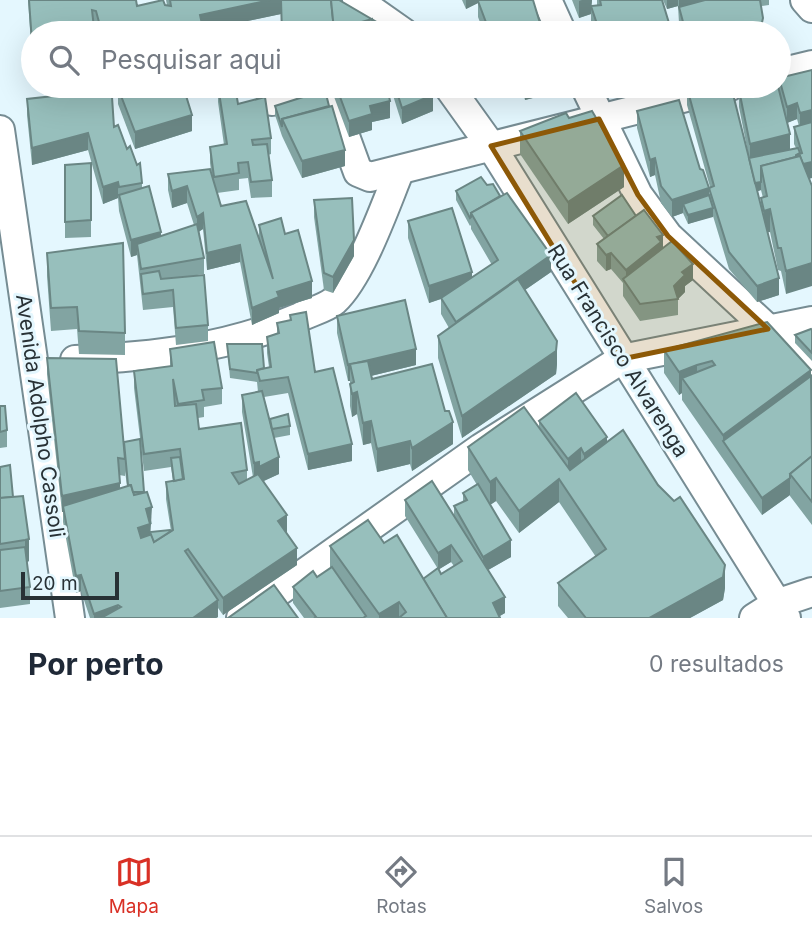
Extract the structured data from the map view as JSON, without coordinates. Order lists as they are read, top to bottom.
{
  "streets": {
    "street": ["Rua Francisco Alvarenga", "Avenida Adolpho Cassoli"]
  },
  "scale_bar": "20 m",
  "page": {
    "search": "Pesquisar aqui",
    "scale": "20 m",
    "heading": ["Por perto", "0 resultados"],
    "nav": ["Mapa", "Rotas", "Salvos"]
  }
}
